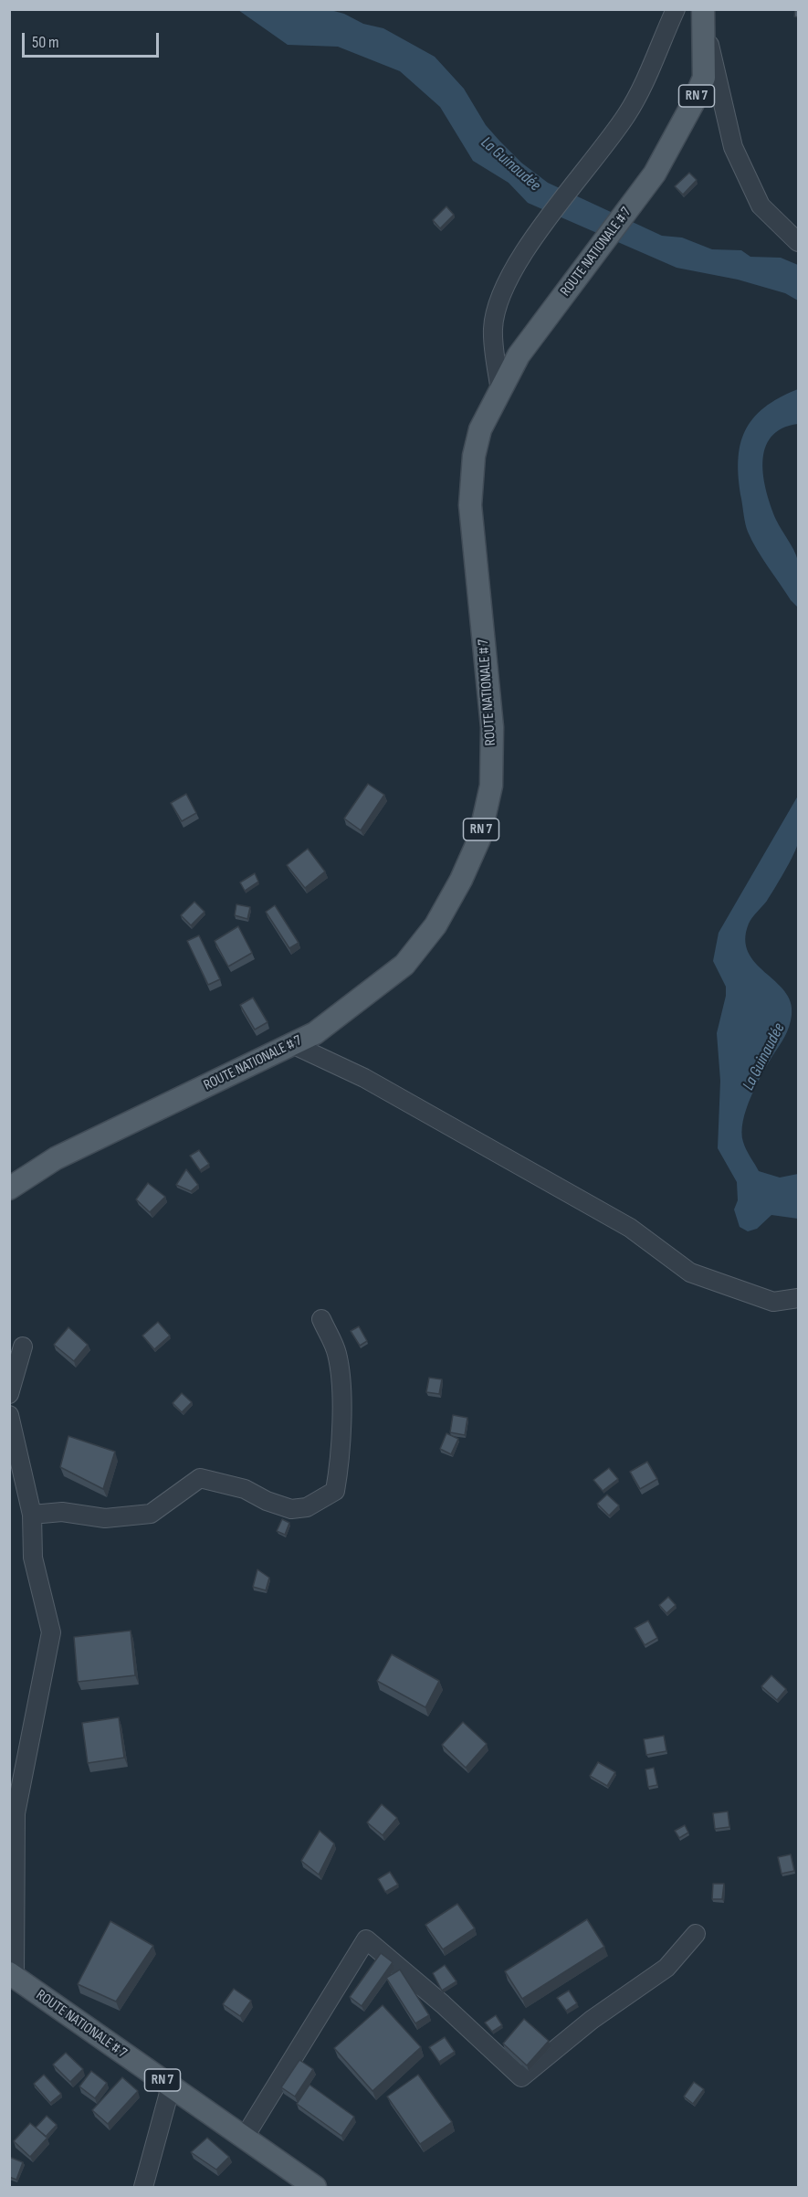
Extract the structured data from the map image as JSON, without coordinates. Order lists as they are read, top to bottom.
{
  "streets": {
    "main road": ["RN 7", "ROUTE NATIONALE # 7"]
  },
  "water": ["La Guinaudée"],
  "scale_bar": "50 m"
}
